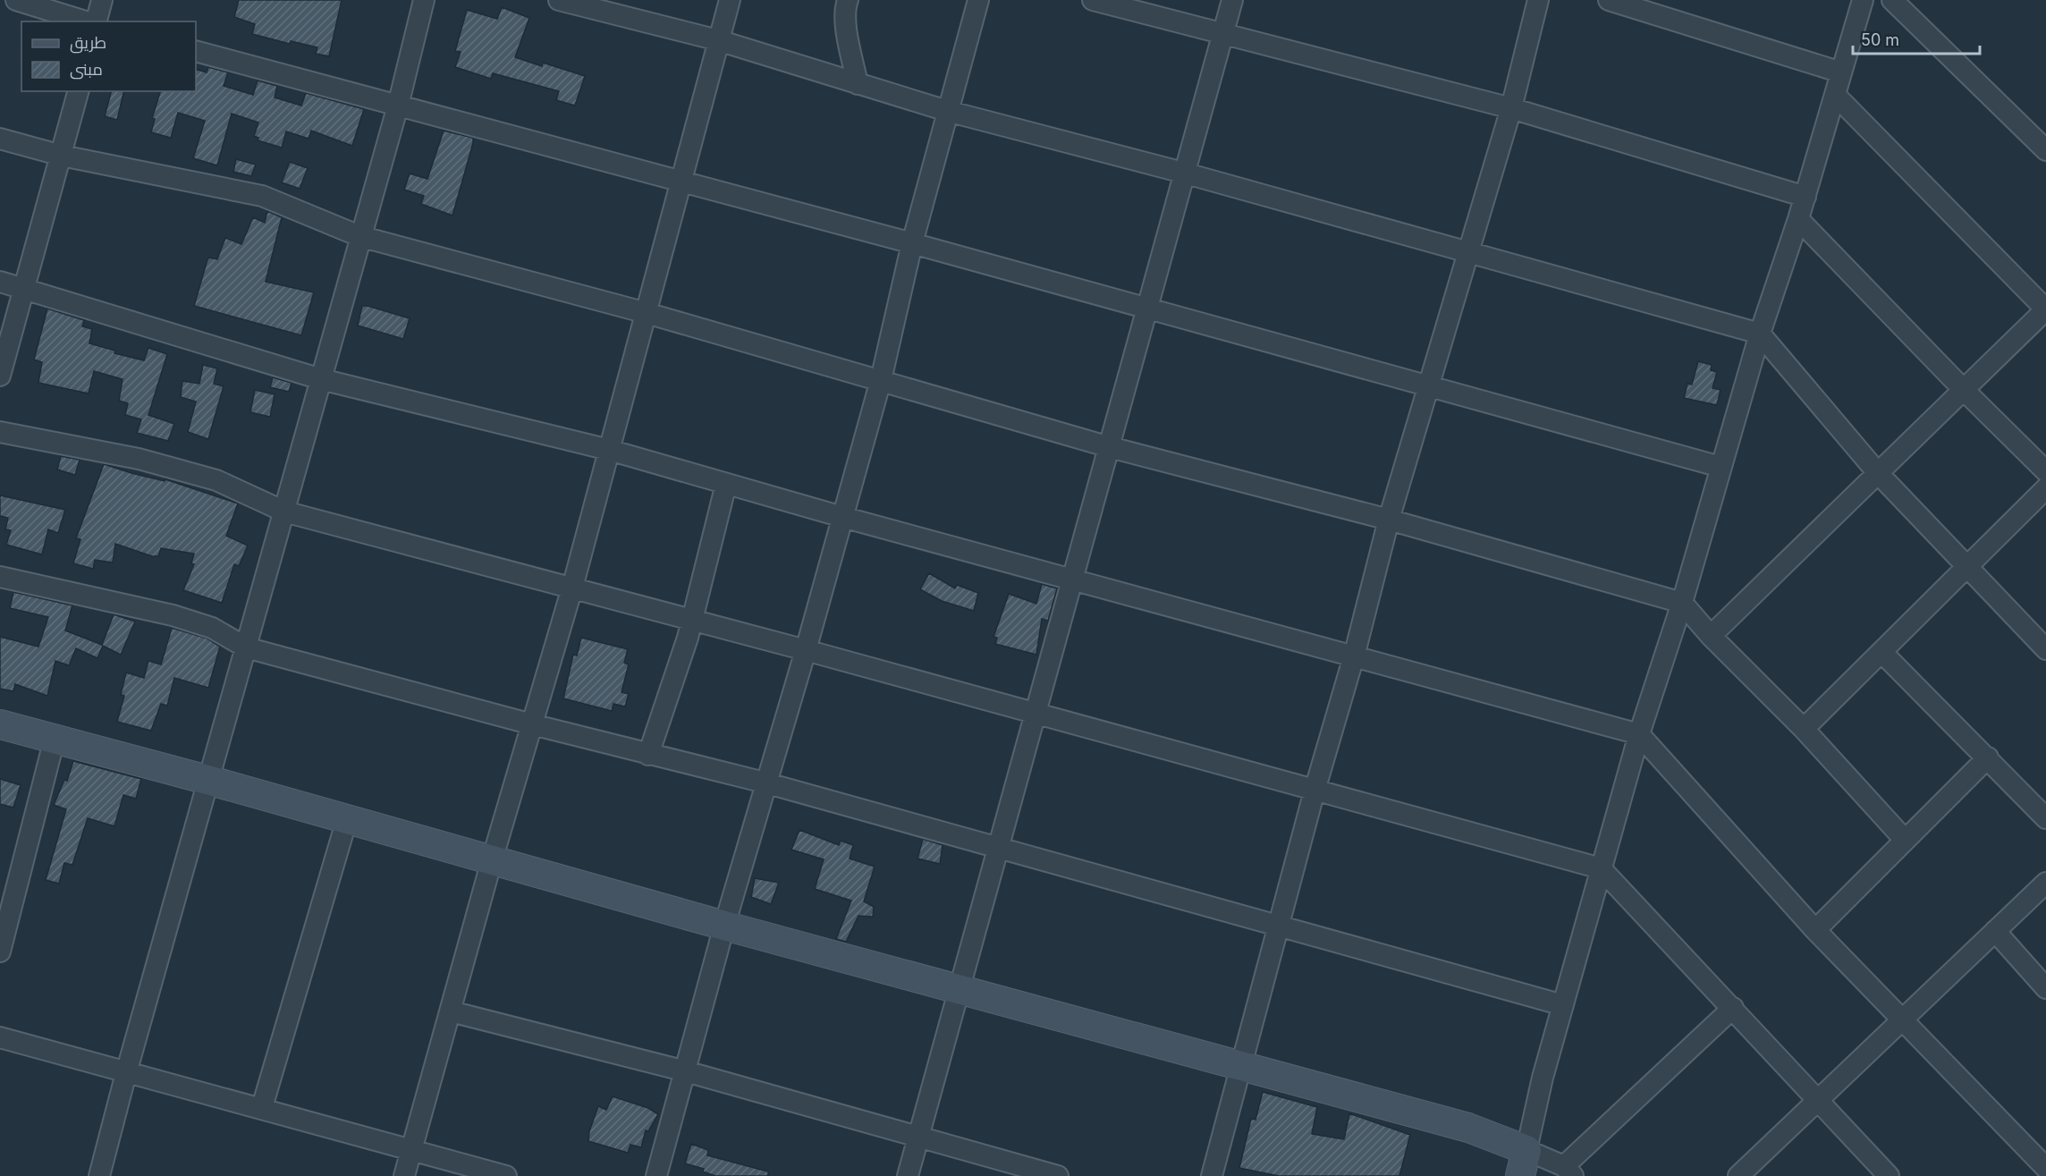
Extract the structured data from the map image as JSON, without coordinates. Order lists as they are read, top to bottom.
{
  "legend": ["طريق", "مبنى"],
  "scale_bar": "50 m"
}
